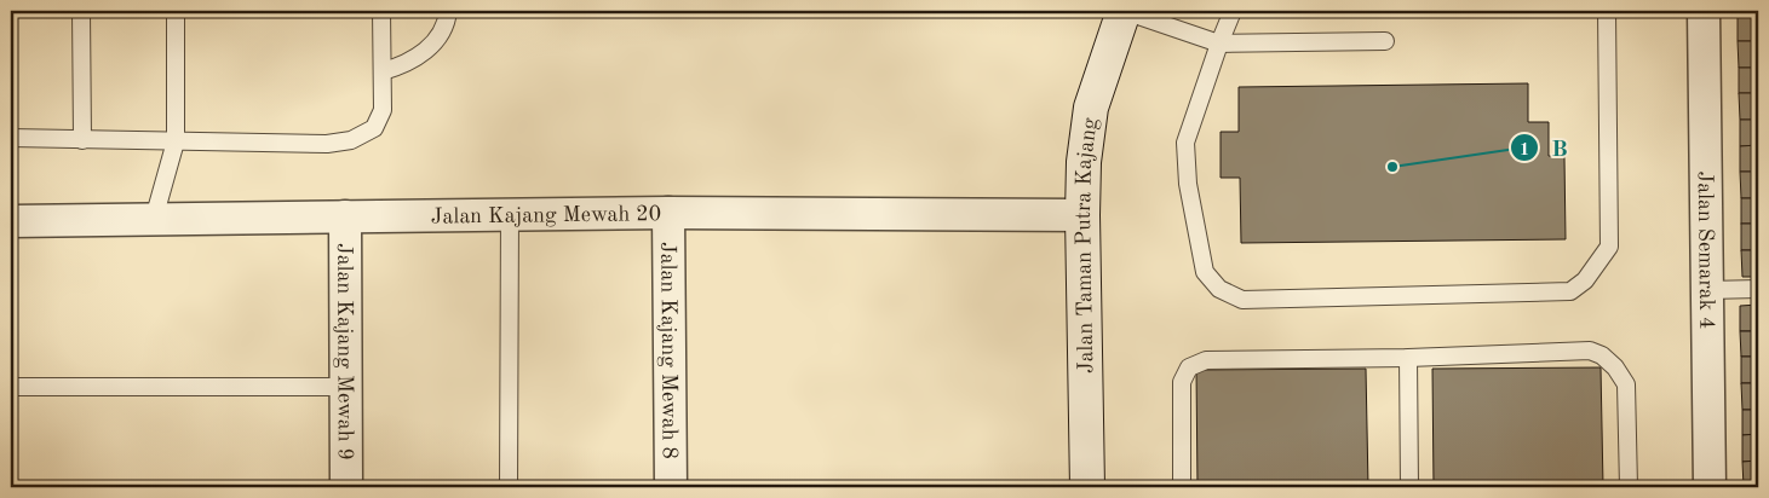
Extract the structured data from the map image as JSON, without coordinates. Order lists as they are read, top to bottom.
{
  "streets": {
    "street": [
      "Jalan Kajang Mewah 20",
      "Jalan Taman Putra Kajang",
      "Jalan Semarak 4",
      "Jalan Kajang Mewah 8",
      "Jalan Kajang Mewah 9"
    ]
  },
  "crossings": [
    ["Jalan Kajang Mewah 20", "Jalan Taman Putra Kajang"],
    ["Jalan Kajang Mewah 20", "Jalan Kajang Mewah 8"],
    ["Jalan Kajang Mewah 20", "Jalan Kajang Mewah 9"]
  ],
  "places": ["B"]
}
